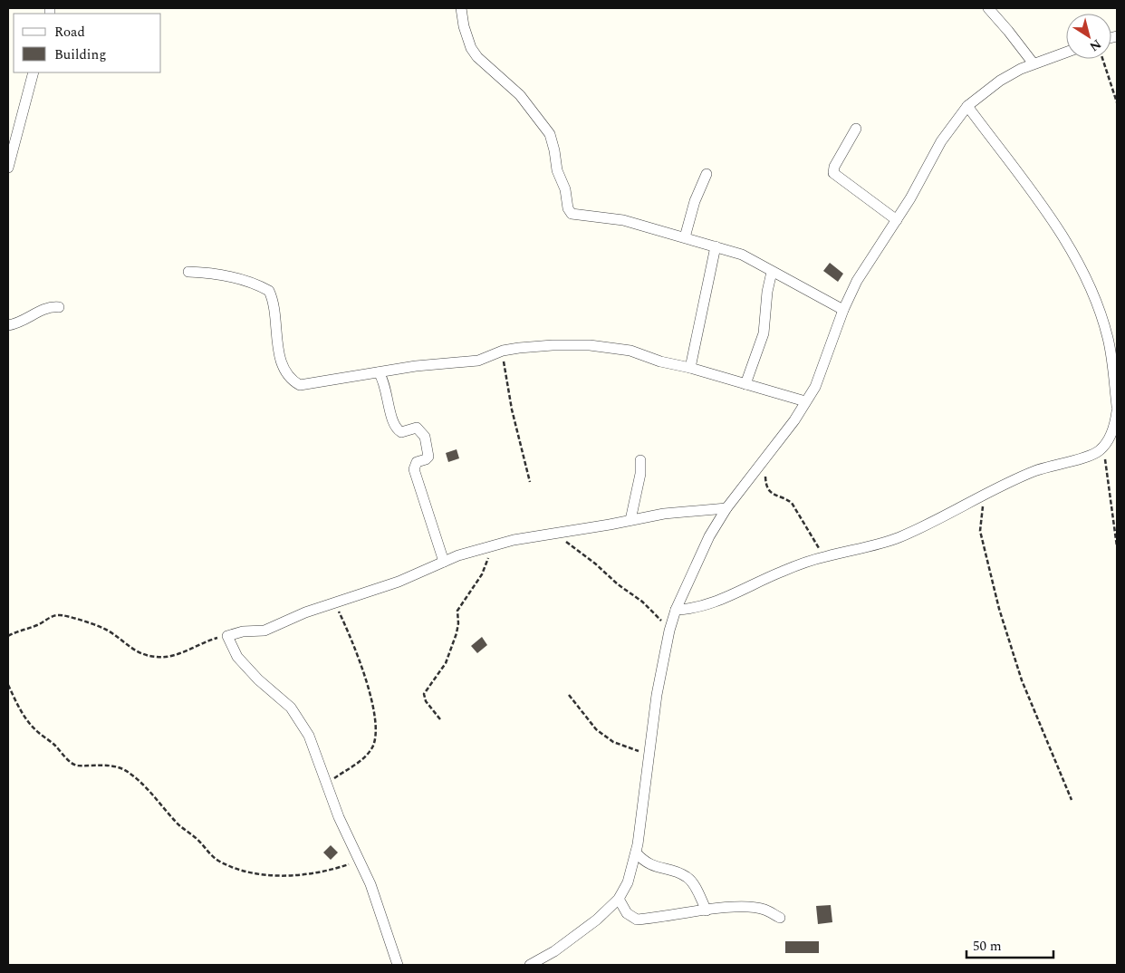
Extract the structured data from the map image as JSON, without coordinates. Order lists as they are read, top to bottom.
{
  "legend": ["Road", "Building"],
  "scale_bar": "50 m",
  "north": "bottom right"
}
